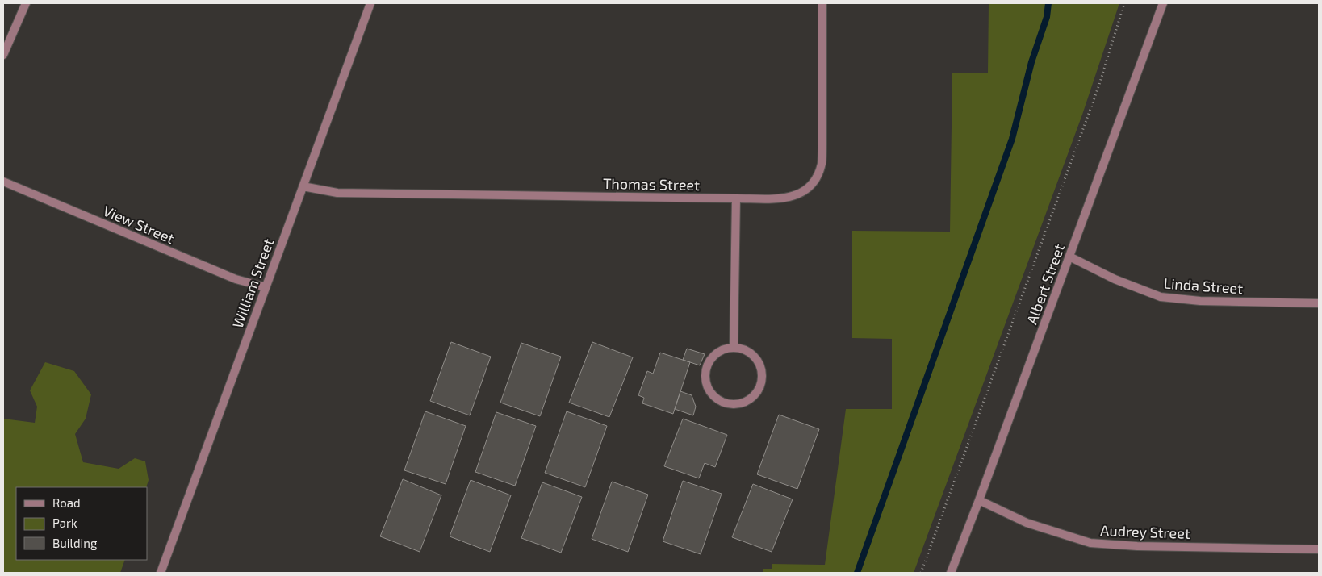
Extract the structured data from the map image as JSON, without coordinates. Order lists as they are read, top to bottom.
{
  "streets": {
    "street": [
      "Thomas Street",
      "View Street",
      "William Street",
      "Albert Street",
      "Linda Street",
      "Audrey Street"
    ]
  },
  "crossings": [
    ["Thomas Street", "William Street"],
    ["View Street", "William Street"],
    ["Albert Street", "Linda Street"],
    ["Albert Street", "Audrey Street"]
  ],
  "legend": ["Road", "Park", "Building"]
}
